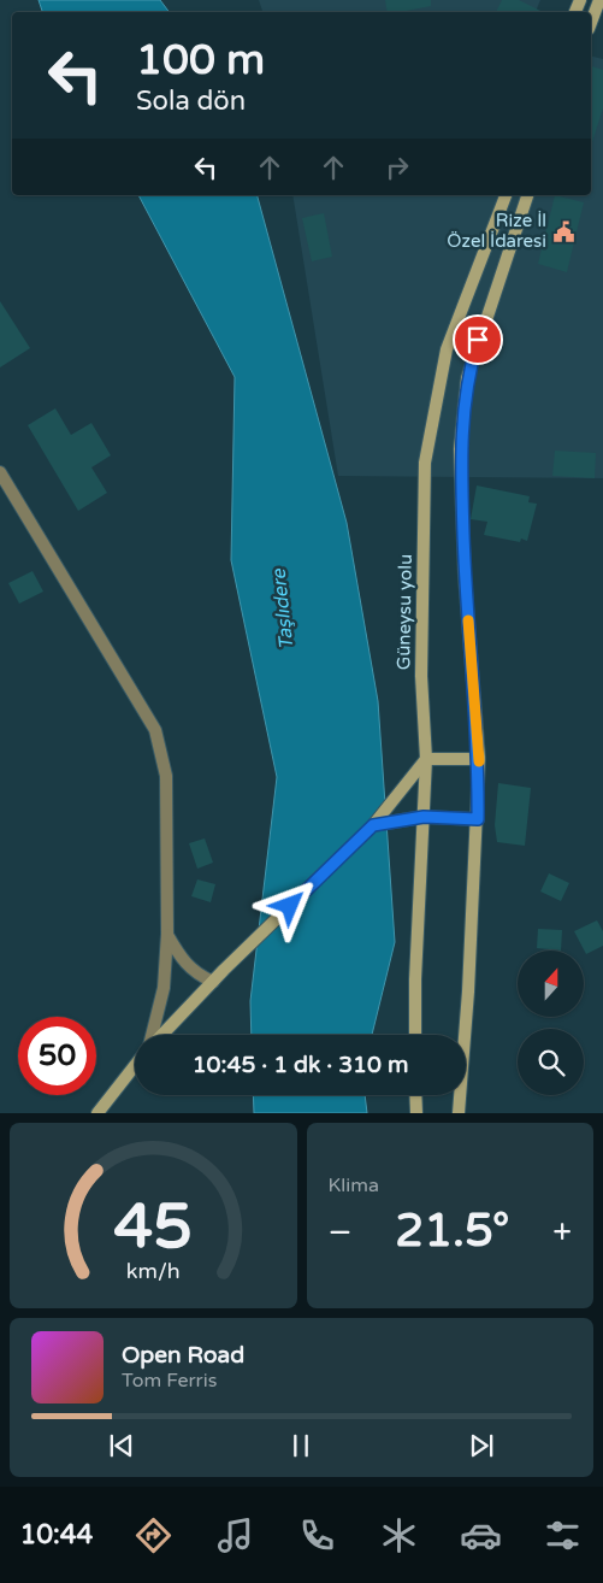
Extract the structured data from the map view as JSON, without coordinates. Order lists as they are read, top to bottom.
{
  "streets": {
    "main road": ["Güneysu yolu"]
  },
  "water": ["Taşlıdere"],
  "places": {
    "public building": ["Rize İl Özel İdaresi"]
  },
  "north": "top",
  "page": {
    "turn": ["100 m", "Sola dön"],
    "limit": "50",
    "trip": "10:45 · 1 dk · 310 m",
    "tile": "Klima",
    "heat": ["−", "21.5°", "+"],
    "song": ["Open Road", "Tom Ferris"],
    "tabs": "10:44",
    "gauge": ["45", "km/h"]
  }
}
